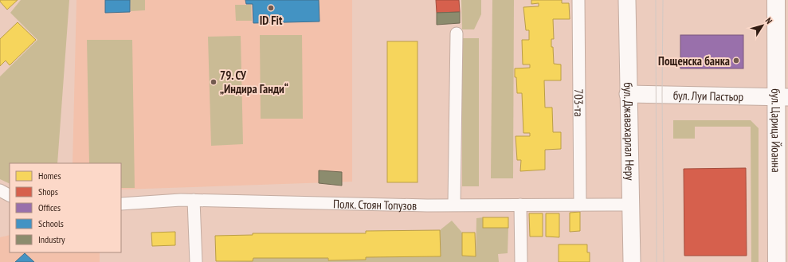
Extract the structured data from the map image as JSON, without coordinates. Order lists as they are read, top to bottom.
{
  "streets": {
    "main road": ["бул. Царица Йоанна"],
    "street": [
      "бул. Луи Пастьор",
      "703-та",
      "бул. Джавахарлал Неру",
      "Полк. Стоян Топузов"
    ]
  },
  "crossings": [
    ["бул. Луи Пастьор", "бул. Царица Йоанна"],
    ["бул. Луи Пастьор", "бул. Джавахарлал Неру"],
    ["703-та", "Полк. Стоян Топузов"],
    ["бул. Джавахарлал Неру", "Полк. Стоян Топузов"]
  ],
  "places": ["ID Fit", "Пощенска банка", "79. СУ „Индира Ганди“"],
  "legend": [
    "Homes",
    "Shops",
    "Offices",
    "Schools",
    "Industry"
  ],
  "north": "top right"
}
